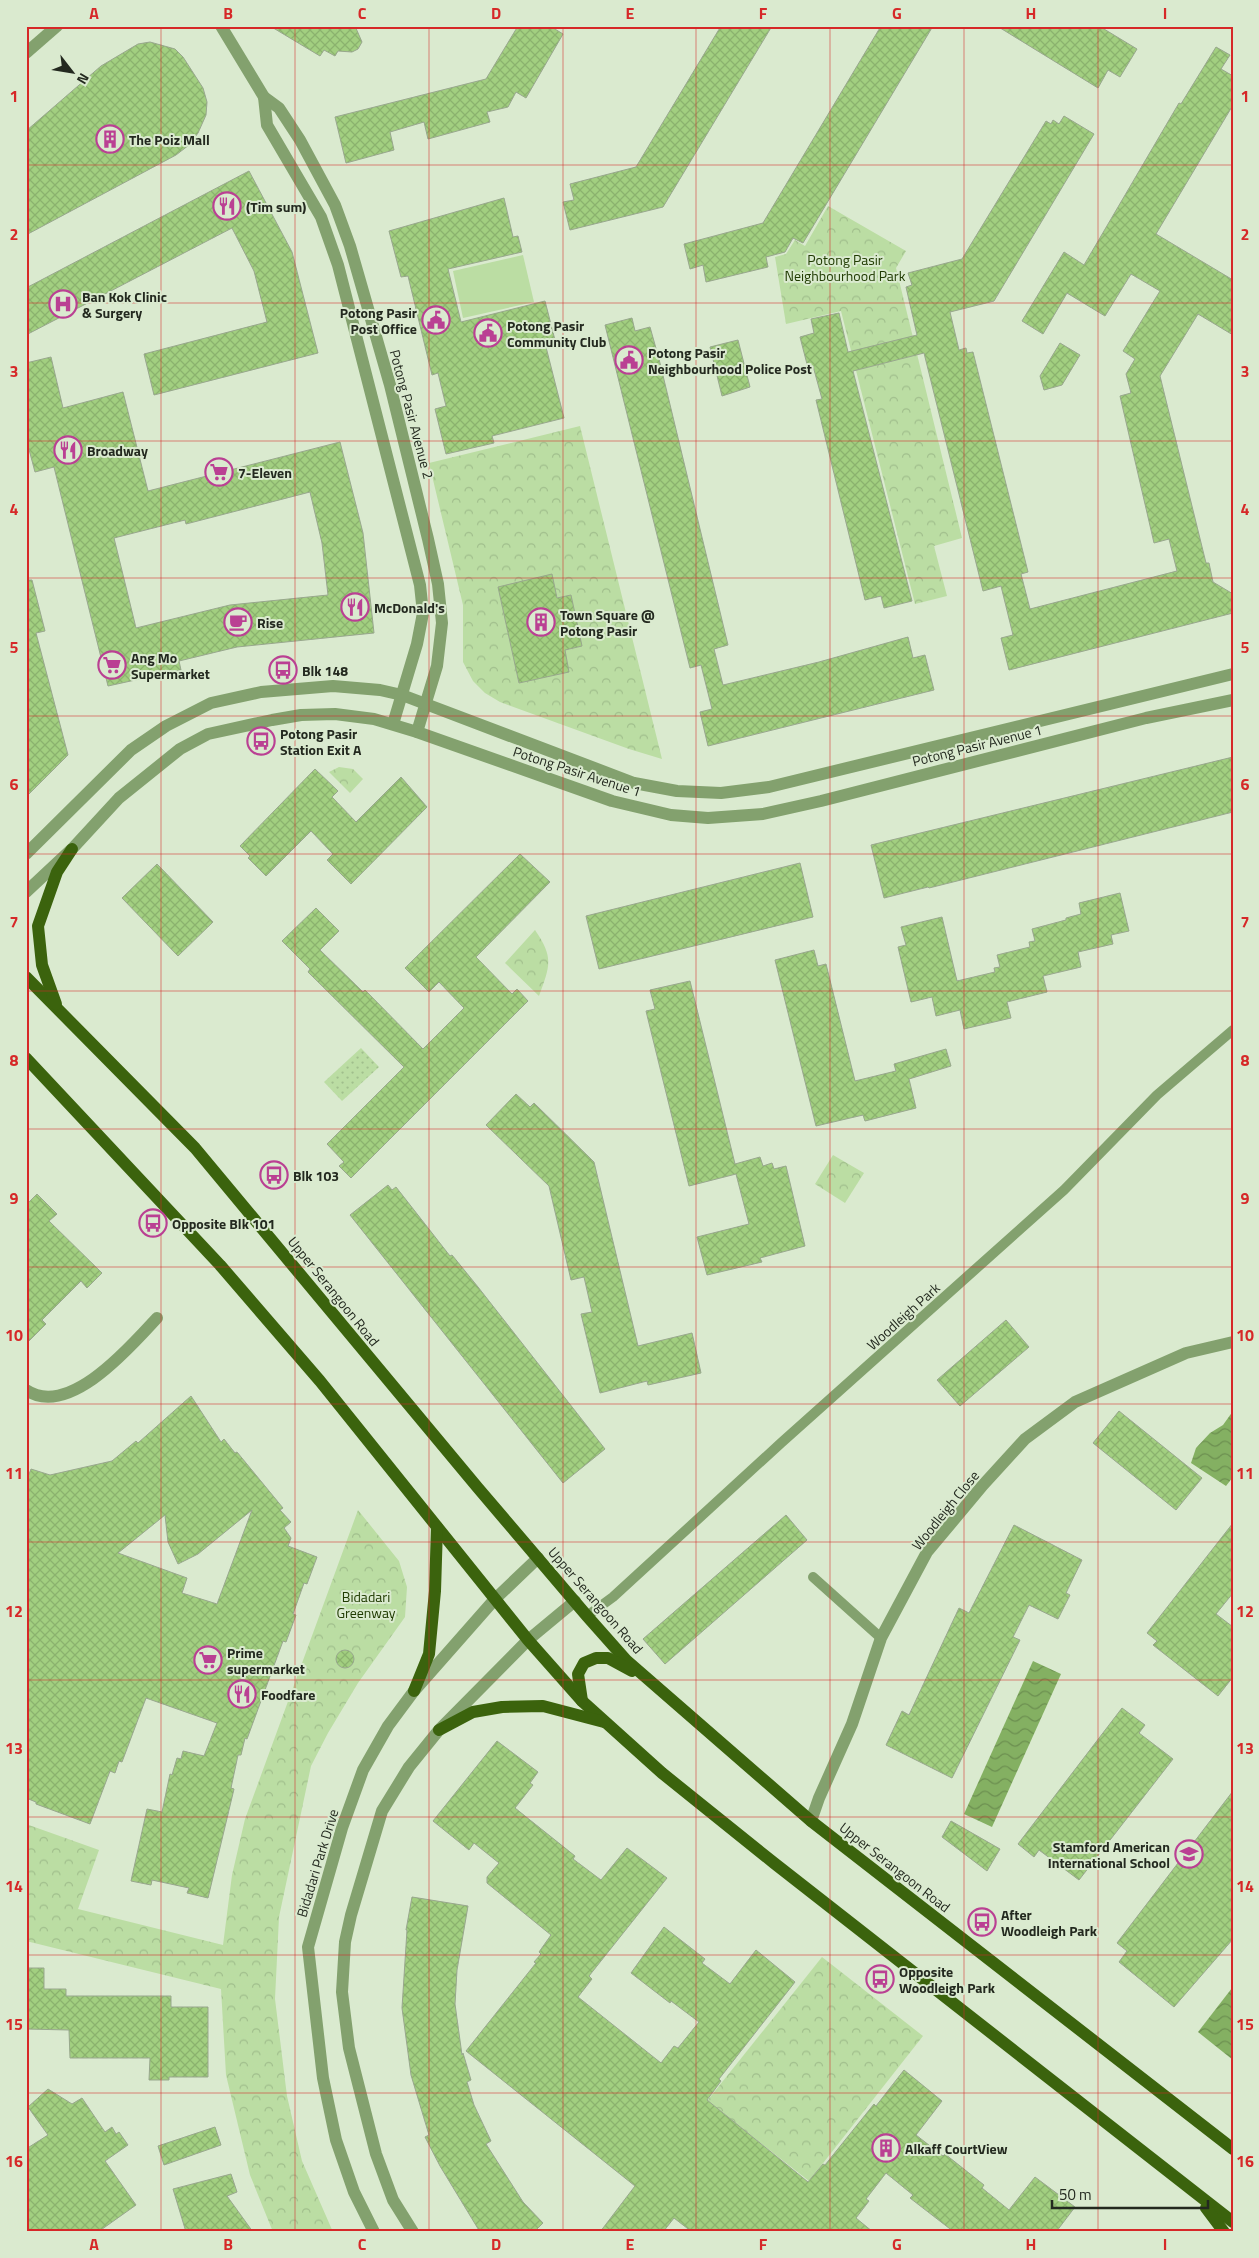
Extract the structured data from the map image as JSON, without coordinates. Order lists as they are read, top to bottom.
{
  "streets": {
    "main road": ["Upper Serangoon Road"],
    "street": [
      "Potong Pasir Avenue 2",
      "Potong Pasir Avenue 1",
      "Woodleigh Close",
      "Bidadari Park Drive"
    ],
    "lane": ["Woodleigh Park"]
  },
  "crossings": [
    ["Potong Pasir Avenue 2", "Potong Pasir Avenue 1"],
    ["Upper Serangoon Road", "Woodleigh Park"],
    ["Upper Serangoon Road", "Woodleigh Close"],
    ["Upper Serangoon Road", "Bidadari Park Drive"]
  ],
  "parks": ["Potong Pasir Neighbourhood Park", "Bidadari Greenway"],
  "places": {
    "building": ["The Poiz Mall", "Town Square @ Potong Pasir", "Alkaff CourtView"],
    "restaurant": [
      "(Tim sum)",
      "Broadway",
      "McDonald's",
      "Foodfare"
    ],
    "hospital": ["Ban Kok Clinic & Surgery"],
    "public building": ["Potong Pasir Post Office", "Potong Pasir Community Club", "Potong Pasir Neighbourhood Police Post"],
    "supermarket": ["7-Eleven", "Ang Mo Supermarket", "Prime supermarket"],
    "cafe": ["Rise"],
    "bus stop": [
      "Blk 148",
      "Potong Pasir Station Exit A",
      "Blk 103",
      "Opposite Blk 101",
      "After Woodleigh Park",
      "Opposite Woodleigh Park"
    ],
    "school or university": ["Stamford American International School"]
  },
  "scale_bar": "50 m",
  "north": "bottom right",
  "grid": {
    "columns": [
      "A",
      "B",
      "C",
      "D",
      "E",
      "F",
      "G",
      "H",
      "I"
    ],
    "rows": [
      "1",
      "2",
      "3",
      "4",
      "5",
      "6",
      "7",
      "8",
      "9",
      "10",
      "11",
      "12",
      "13",
      "14",
      "15",
      "16"
    ]
  }
}
